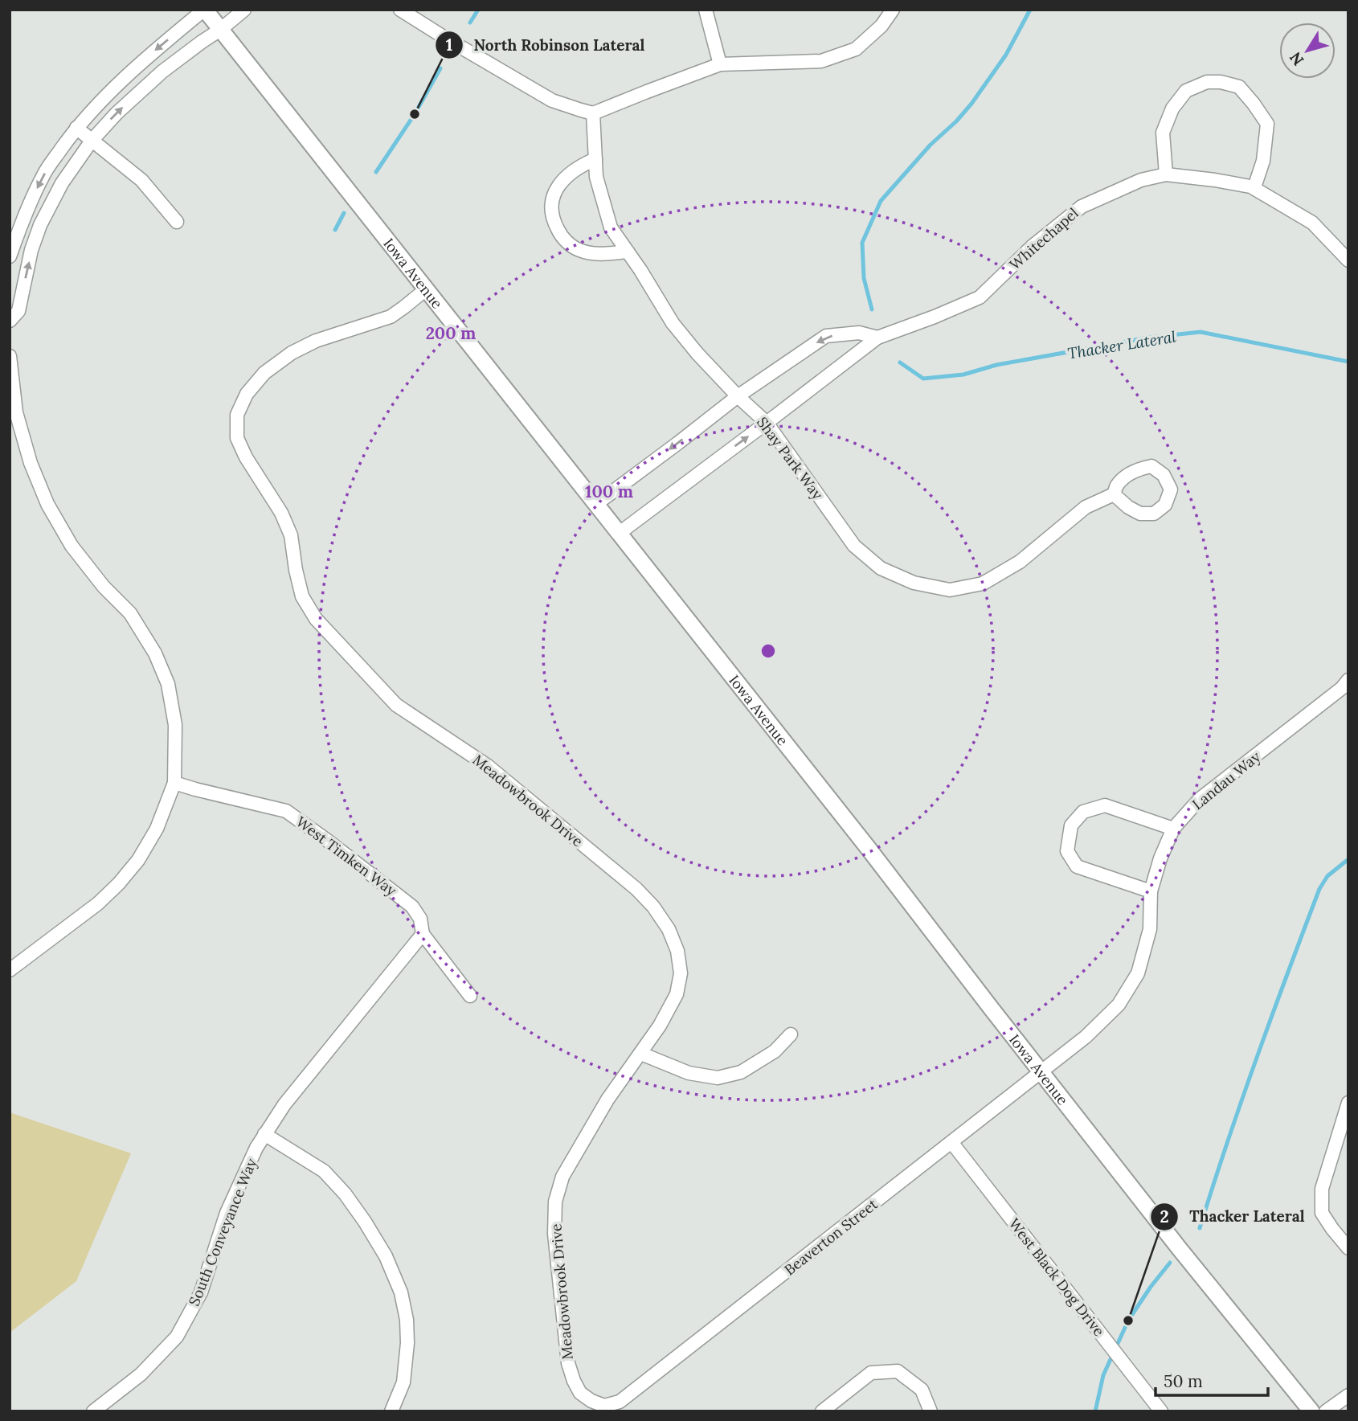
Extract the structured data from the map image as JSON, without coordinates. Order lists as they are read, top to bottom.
{
  "streets": {
    "street": [
      "Whitechapel",
      "Iowa Avenue",
      "Shay Park Way",
      "Landau Way",
      "Meadowbrook Drive",
      "West Timken Way",
      "South Conveyance Way",
      "Beaverton Street",
      "West Black Dog Drive"
    ]
  },
  "crossings": [
    ["Whitechapel", "Iowa Avenue"],
    ["Whitechapel", "Shay Park Way"],
    ["Iowa Avenue", "Landau Way"],
    ["Iowa Avenue", "Meadowbrook Drive"],
    ["Iowa Avenue", "Beaverton Street"],
    ["Landau Way", "Beaverton Street"],
    ["Meadowbrook Drive", "Beaverton Street"],
    ["West Timken Way", "South Conveyance Way"],
    ["Beaverton Street", "West Black Dog Drive"]
  ],
  "water": ["Thacker Lateral"],
  "places": ["North Robinson Lateral", "Thacker Lateral"],
  "scale_bar": "50 m",
  "north": "bottom left",
  "rings": ["200 m", "100 m"]
}
